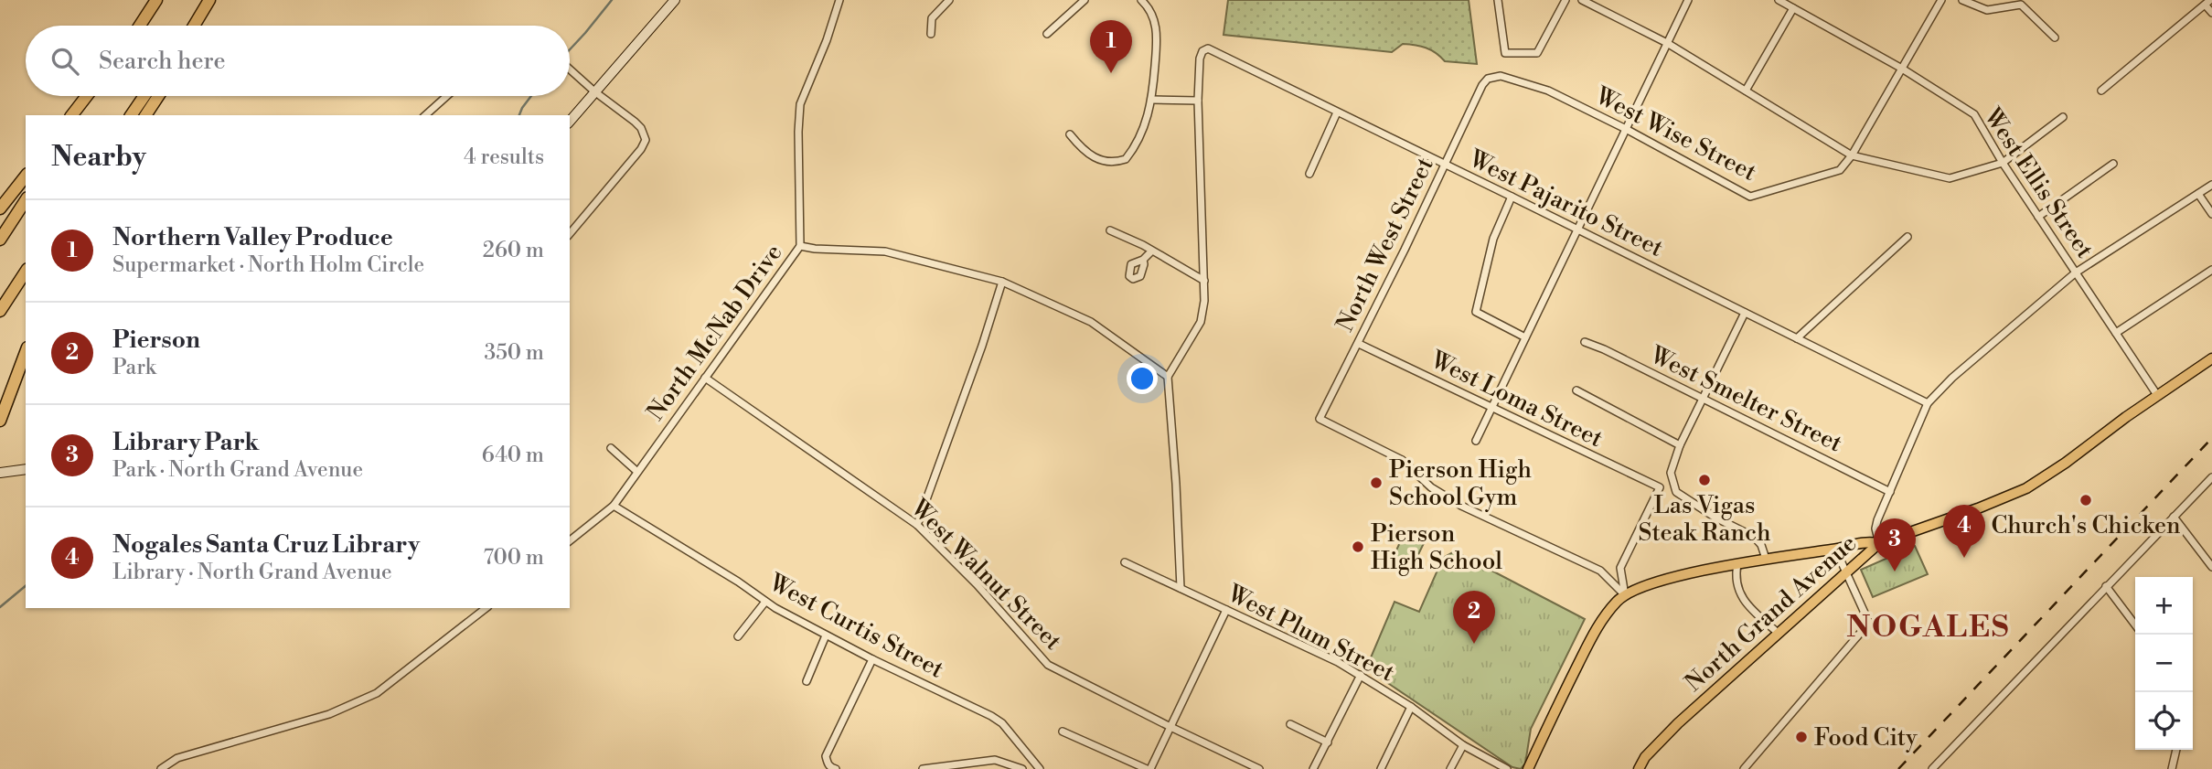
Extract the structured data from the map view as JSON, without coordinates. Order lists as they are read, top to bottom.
{
  "streets": {
    "main road": ["North Grand Avenue"],
    "street": [
      "West Wise Street",
      "West Ellis Street",
      "West Pajarito Street",
      "North West Street",
      "North McNab Drive",
      "West Loma Street",
      "West Smelter Street",
      "West Walnut Street",
      "West Curtis Street",
      "West Plum Street"
    ]
  },
  "crossings": [
    ["West Wise Street", "North West Street"],
    ["West Ellis Street", "North Grand Avenue"],
    ["West Pajarito Street", "North West Street"],
    ["North West Street", "West Loma Street"],
    ["North McNab Drive", "West Walnut Street"],
    ["North McNab Drive", "West Curtis Street"]
  ],
  "districts": ["NOGALES"],
  "places": [
    "Las Vigas Steak Ranch",
    "Pierson High School Gym",
    "Church's Chicken",
    "Pierson High School",
    "Food City"
  ],
  "page": {
    "pins": [
      "1",
      "4",
      "3",
      "2"
    ],
    "search": "Search here",
    "heading": ["Nearby", "4 results"],
    "list": [
      {
        "mark": "1",
        "name": "Northern Valley Produce",
        "note": "Supermarket · North Holm Circle",
        "value": "260 m"
      },
      {
        "mark": "2",
        "name": "Pierson",
        "note": "Park",
        "value": "350 m"
      },
      {
        "mark": "3",
        "name": "Library Park",
        "note": "Park · North Grand Avenue",
        "value": "640 m"
      },
      {
        "mark": "4",
        "name": "Nogales Santa Cruz Library",
        "note": "Library · North Grand Avenue",
        "value": "700 m"
      }
    ],
    "map_buttons": ["+", "−"]
  }
}
